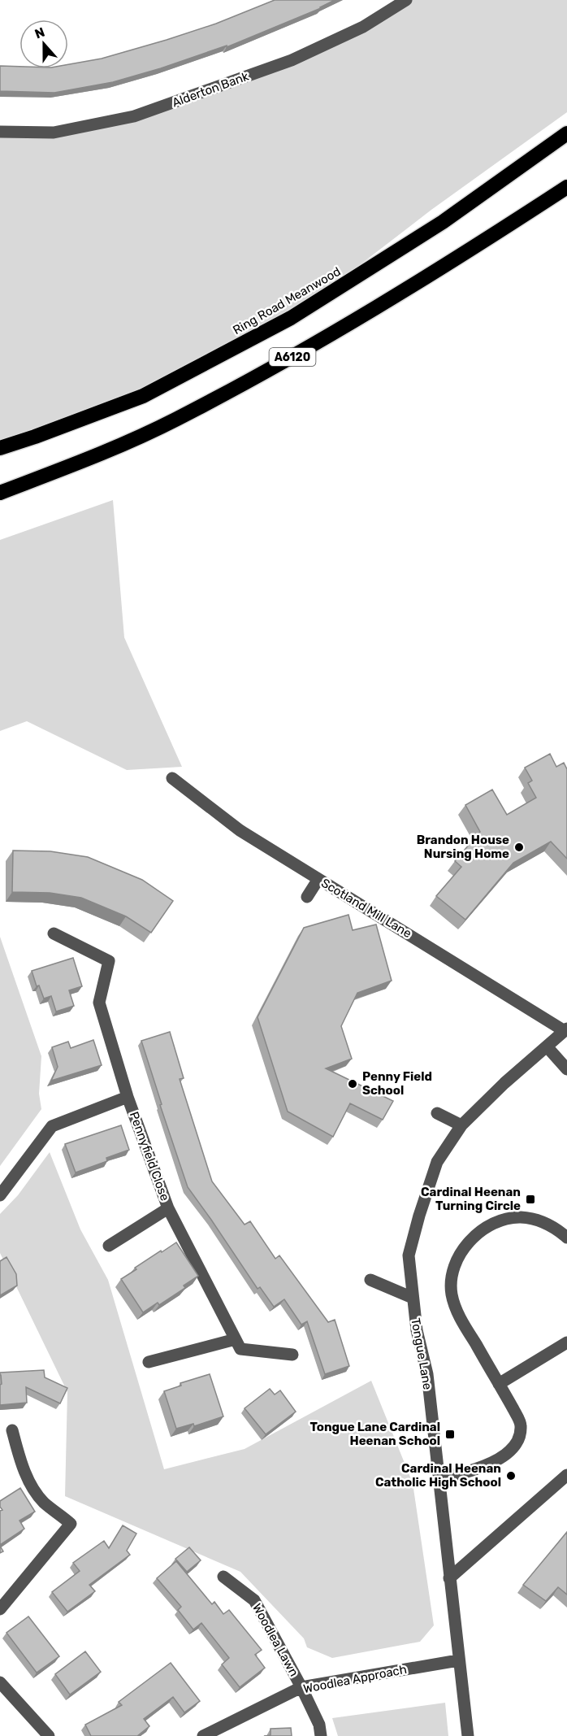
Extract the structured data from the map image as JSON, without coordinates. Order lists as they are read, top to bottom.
{
  "streets": {
    "highway": ["Ring Road Meanwood", "A6120"],
    "street": [
      "Alderton Bank",
      "Scotland Mill Lane",
      "Pennyfield Close",
      "Tongue Lane",
      "Woodlea Lawn",
      "Woodlea Approach"
    ]
  },
  "crossings": [
    ["Scotland Mill Lane", "Tongue Lane"],
    ["Tongue Lane", "Woodlea Approach"],
    ["Woodlea Lawn", "Woodlea Approach"]
  ],
  "places": {
    "other": ["Brandon House Nursing Home", "Penny Field School", "Cardinal Heenan Catholic High School"],
    "transit": ["Cardinal Heenan Turning Circle", "Tongue Lane Cardinal Heenan School"]
  },
  "north": "top"
}
